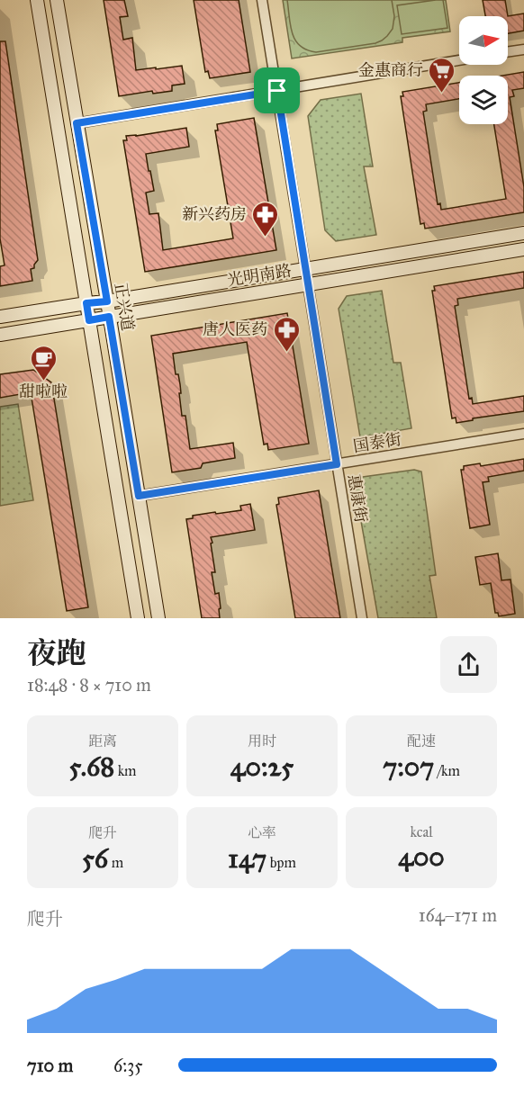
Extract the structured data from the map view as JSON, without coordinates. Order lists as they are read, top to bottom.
{
  "streets": {
    "main road": ["光明南路", "正兴道"],
    "street": ["国泰街", "惠康街"]
  },
  "crossings": [
    ["光明南路", "正兴道"],
    ["光明南路", "惠康街"],
    ["正兴道", "国泰街"],
    ["国泰街", "惠康街"]
  ],
  "places": {
    "supermarket": ["金惠商行"],
    "pharmacy": ["新兴药房", "唐人医药"],
    "cafe": ["甜啦啦"]
  },
  "north": "right",
  "page": {
    "heading": ["夜跑", "18:48 · 8 × 710 m"],
    "stats": [
      ["距离", "5.68 km"],
      ["用时", "40:25"],
      ["配速", "7:07 /km"],
      ["爬升", "56 m"],
      ["心率", "147 bpm"],
      ["kcal", "400"]
    ],
    "chart": ["爬升", "164–171 m"],
    "list": [
      {
        "name": "710 m",
        "note": "6:35"
      }
    ]
  }
}
